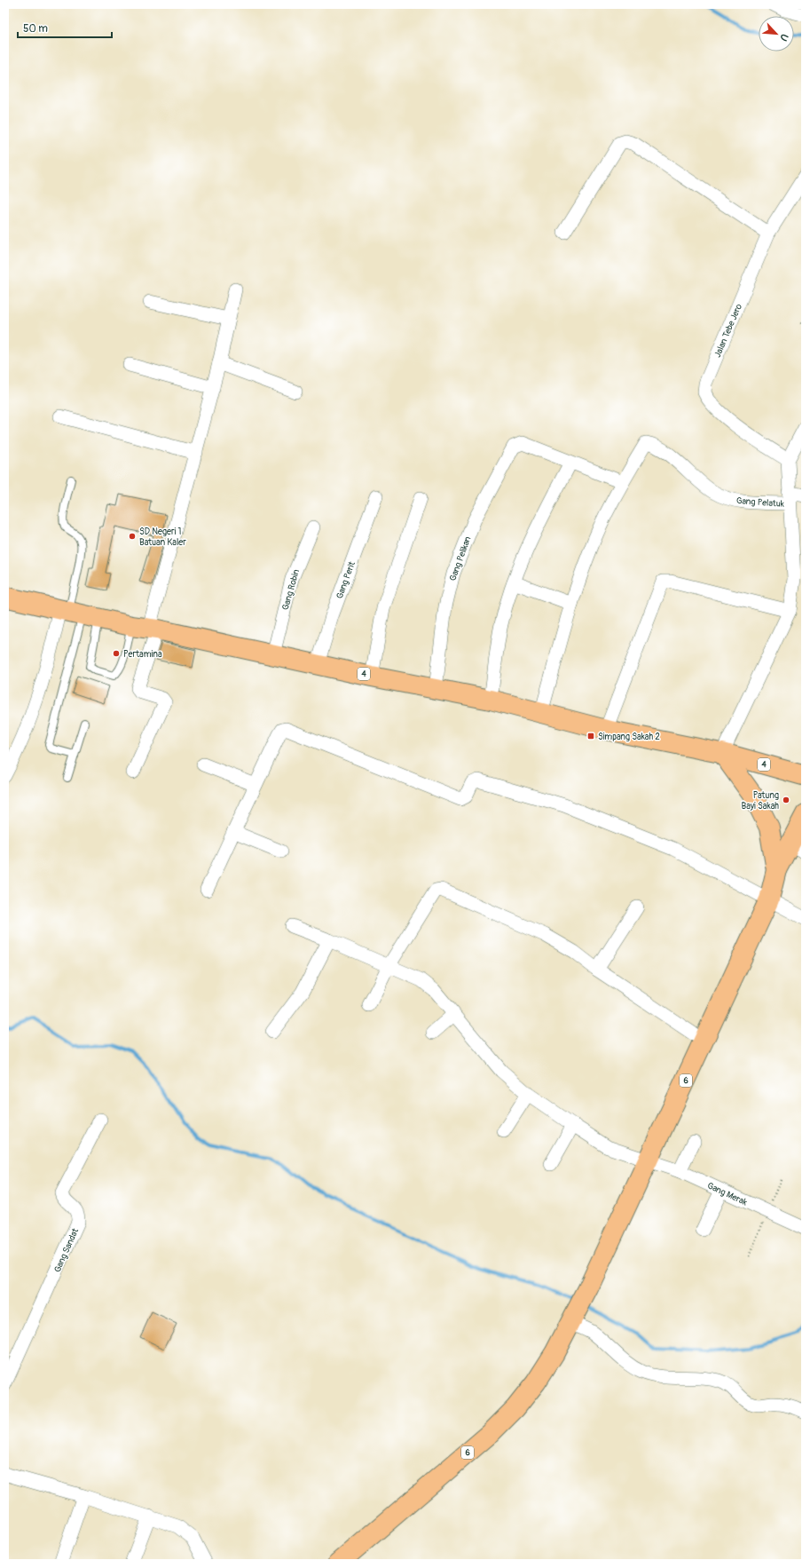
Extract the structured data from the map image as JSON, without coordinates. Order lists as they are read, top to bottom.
{
  "streets": {
    "highway": ["4", "6"],
    "street": [
      "Jalan Tebe Jero",
      "Gang Pelatuk",
      "Gang Pelikan",
      "Gang Perit",
      "Gang Robin",
      "Gang Merak",
      "Gang Sandat"
    ]
  },
  "crossings": [
    ["Jalan Tebe Jero", "Gang Pelatuk"],
    ["Gang Pelikan", "4"],
    ["Gang Perit", "4"],
    ["Gang Robin", "4"],
    ["4", "6"],
    ["6", "Gang Merak"]
  ],
  "places": {
    "other": ["SD Negeri 1 Batuan Kaler", "Pertamina", "Patung Bayi Sakah"],
    "transit": ["Simpang Sakah 2"]
  },
  "scale_bar": "50 m",
  "north": "bottom right"
}
